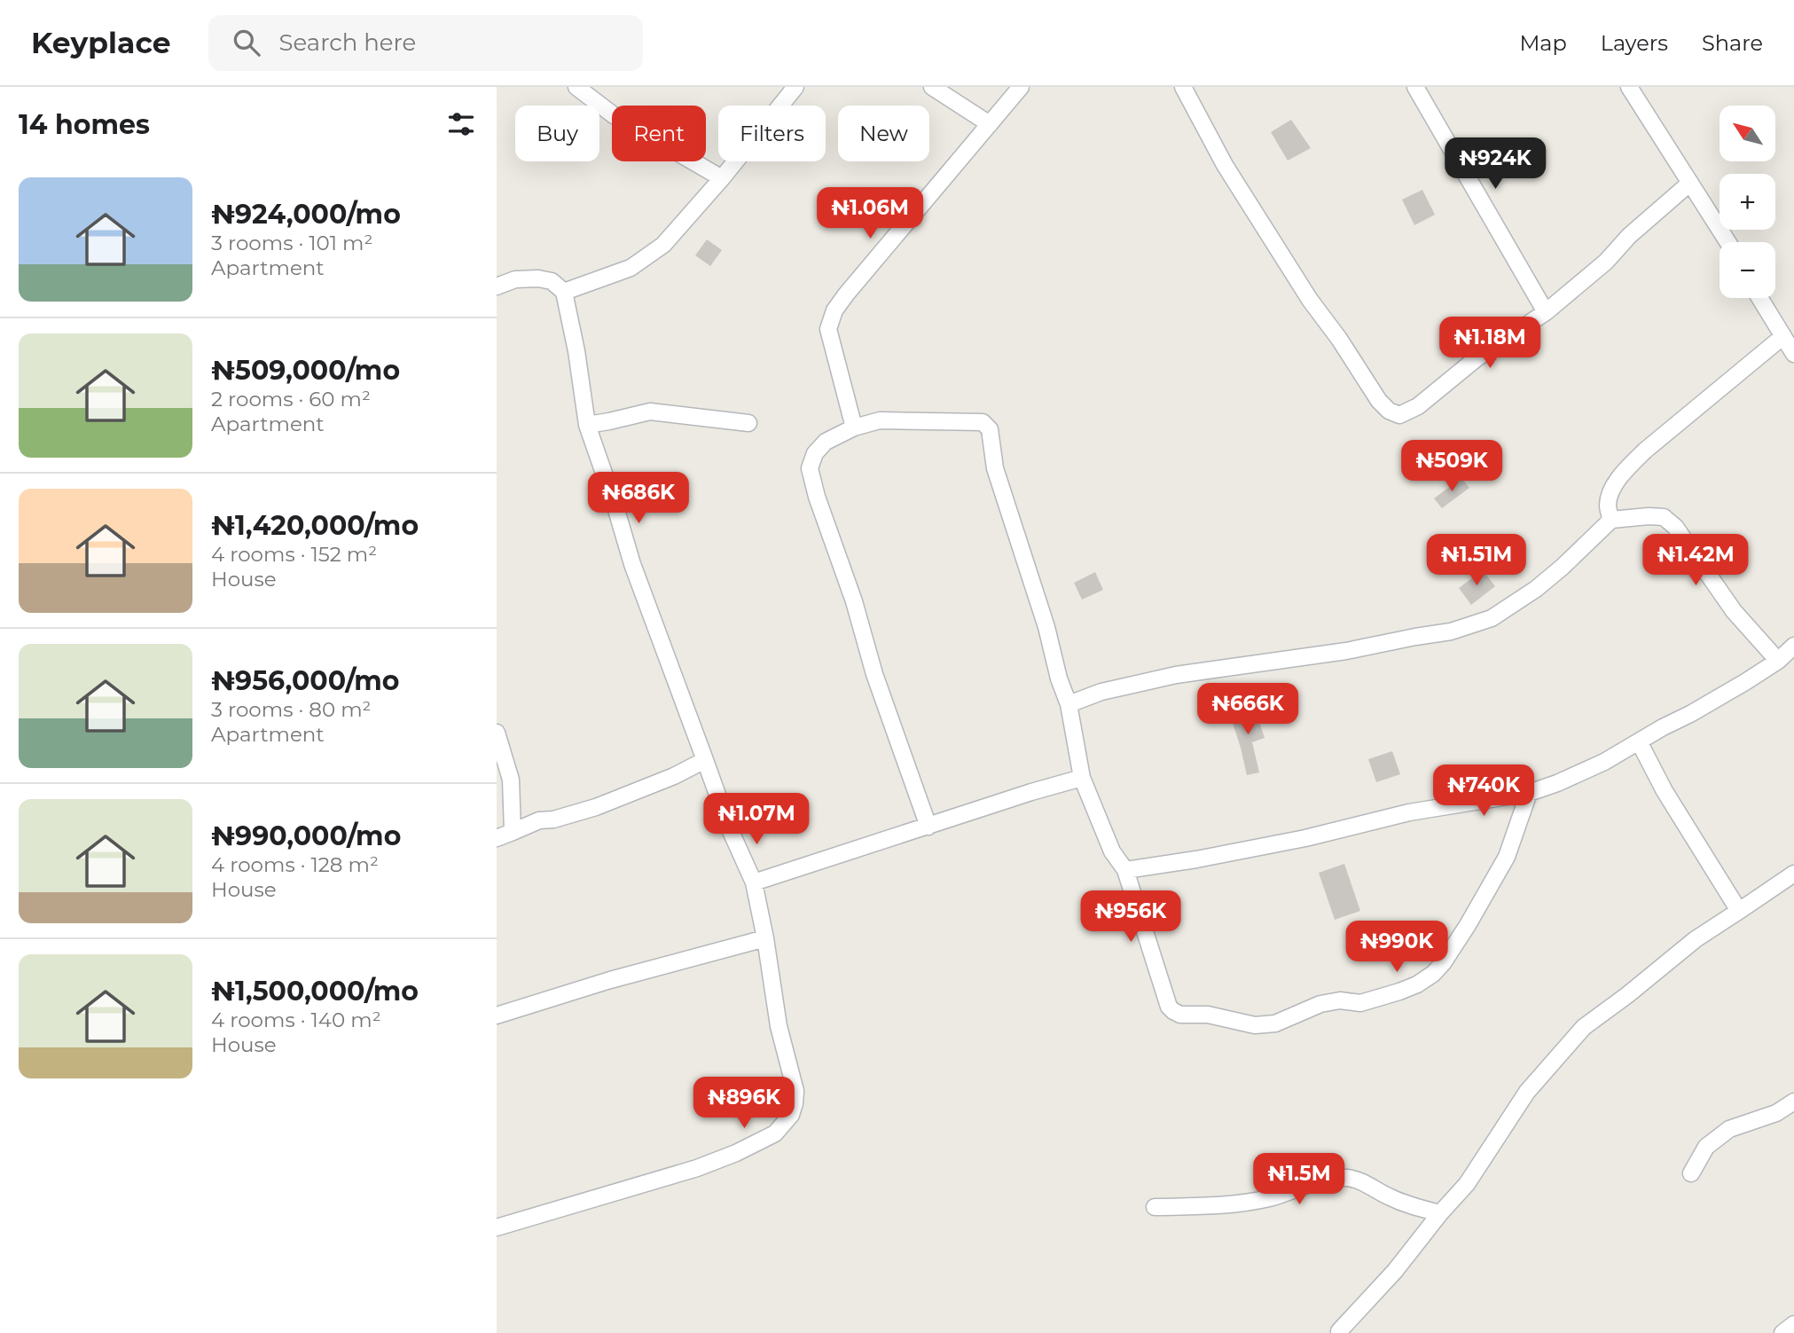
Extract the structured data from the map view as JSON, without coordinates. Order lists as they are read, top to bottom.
{
  "north": "top left",
  "page": {
    "header": "Keyplace",
    "search": "Search here",
    "nav": ["Map", "Layers", "Share"],
    "heading": "14 homes",
    "map_buttons": ["+", "−"],
    "chip": [
      "Buy",
      "Rent",
      "Filters",
      "New"
    ],
    "price": [
      "₦924K",
      "₦1.06M",
      "₦1.18M",
      "₦509K",
      "₦686K",
      "₦1.51M",
      "₦1.42M",
      "₦666K",
      "₦740K",
      "₦1.07M",
      "₦956K",
      "₦990K",
      "₦896K",
      "₦1.5M"
    ],
    "list": [
      {
        "name": "₦924,000/mo",
        "note": "3 rooms · 101 m² · Apartment"
      },
      {
        "name": "₦509,000/mo",
        "note": "2 rooms · 60 m² · Apartment"
      },
      {
        "name": "₦1,420,000/mo",
        "note": "4 rooms · 152 m² · House"
      },
      {
        "name": "₦956,000/mo",
        "note": "3 rooms · 80 m² · Apartment"
      },
      {
        "name": "₦990,000/mo",
        "note": "4 rooms · 128 m² · House"
      },
      {
        "name": "₦1,500,000/mo",
        "note": "4 rooms · 140 m² · House"
      }
    ]
  }
}
